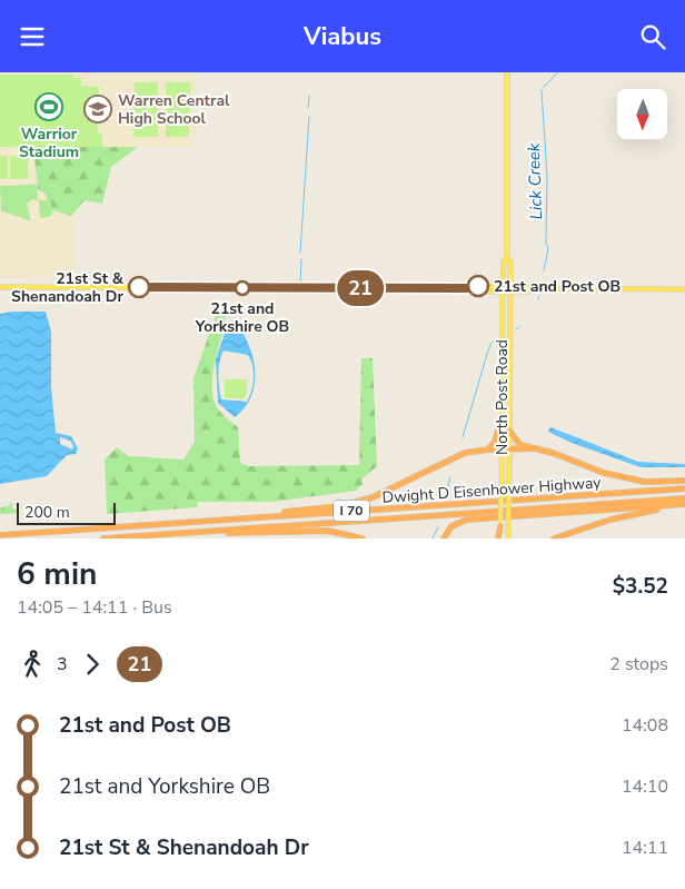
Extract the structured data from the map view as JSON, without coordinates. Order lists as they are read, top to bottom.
{
  "streets": {
    "highway": ["Dwight D Eisenhower Highway", "I 70"],
    "main road": ["North Post Road"]
  },
  "water": ["Lick Creek"],
  "places": {
    "sports": ["Warrior Stadium"],
    "school or university": ["Warren Central High School"],
    "other": ["21st and Post OB", "21st St & Shenandoah Dr", "21st and Yorkshire OB"]
  },
  "lines": ["bus line 21"],
  "scale_bar": "200 m",
  "north": "bottom",
  "page": {
    "header": "Viabus",
    "on_map": "21",
    "scale": "200 m",
    "heading": ["6 min", "14:05 – 14:11 · Bus", "$3.52"],
    "legs": ["3", "21", "2 stops"],
    "list": [
      {
        "name": "21st and Post OB",
        "value": "14:08"
      },
      {
        "name": "21st and Yorkshire OB",
        "value": "14:10"
      },
      {
        "name": "21st St & Shenandoah Dr",
        "value": "14:11"
      }
    ]
  }
}
